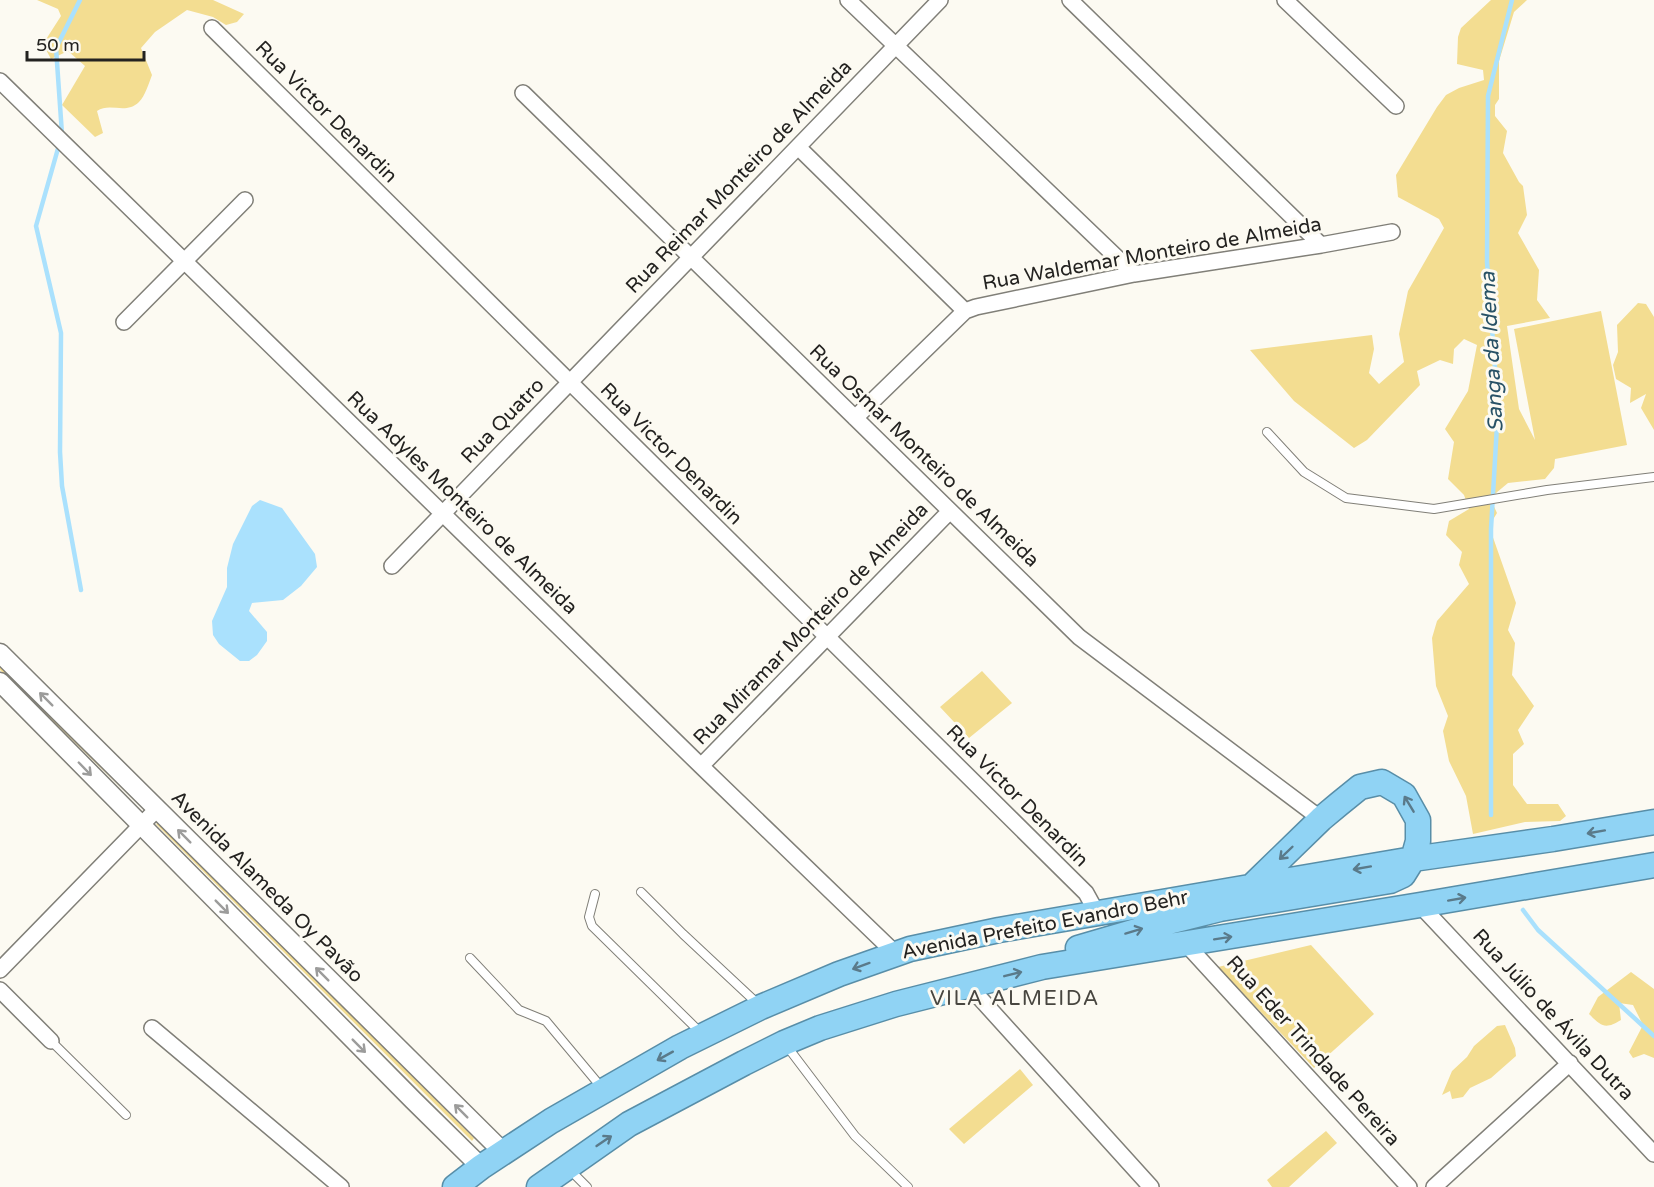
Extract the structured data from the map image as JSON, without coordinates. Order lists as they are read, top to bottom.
{
  "streets": {
    "highway": ["Avenida Prefeito Evandro Behr"],
    "street": [
      "Rua Victor Denardin",
      "Rua Reimar Monteiro de Almeida",
      "Rua Waldemar Monteiro de Almeida",
      "Rua Quatro",
      "Rua Osmar Monteiro de Almeida",
      "Rua Adyles Monteiro de Almeida",
      "Rua Miramar Monteiro de Almeida",
      "Avenida Alameda Oy Pavão",
      "Rua Júlio de Ávila Dutra",
      "Rua Eder Trindade Pereira"
    ]
  },
  "crossings": [
    ["Rua Victor Denardin", "Rua Reimar Monteiro de Almeida"],
    ["Rua Victor Denardin", "Rua Quatro"],
    ["Rua Victor Denardin", "Rua Miramar Monteiro de Almeida"],
    ["Rua Victor Denardin", "Avenida Prefeito Evandro Behr"],
    ["Rua Reimar Monteiro de Almeida", "Rua Quatro"],
    ["Rua Reimar Monteiro de Almeida", "Rua Osmar Monteiro de Almeida"],
    ["Rua Waldemar Monteiro de Almeida", "Rua Osmar Monteiro de Almeida"],
    ["Rua Quatro", "Rua Adyles Monteiro de Almeida"],
    ["Rua Osmar Monteiro de Almeida", "Rua Miramar Monteiro de Almeida"],
    ["Rua Adyles Monteiro de Almeida", "Rua Miramar Monteiro de Almeida"],
    ["Rua Adyles Monteiro de Almeida", "Avenida Prefeito Evandro Behr"],
    ["Avenida Alameda Oy Pavão", "Avenida Prefeito Evandro Behr"],
    ["Avenida Prefeito Evandro Behr", "Rua Júlio de Ávila Dutra"],
    ["Avenida Prefeito Evandro Behr", "Rua Eder Trindade Pereira"]
  ],
  "districts": ["VILA ALMEIDA"],
  "water": ["Sanga da Idema"],
  "scale_bar": "50 m"
}
